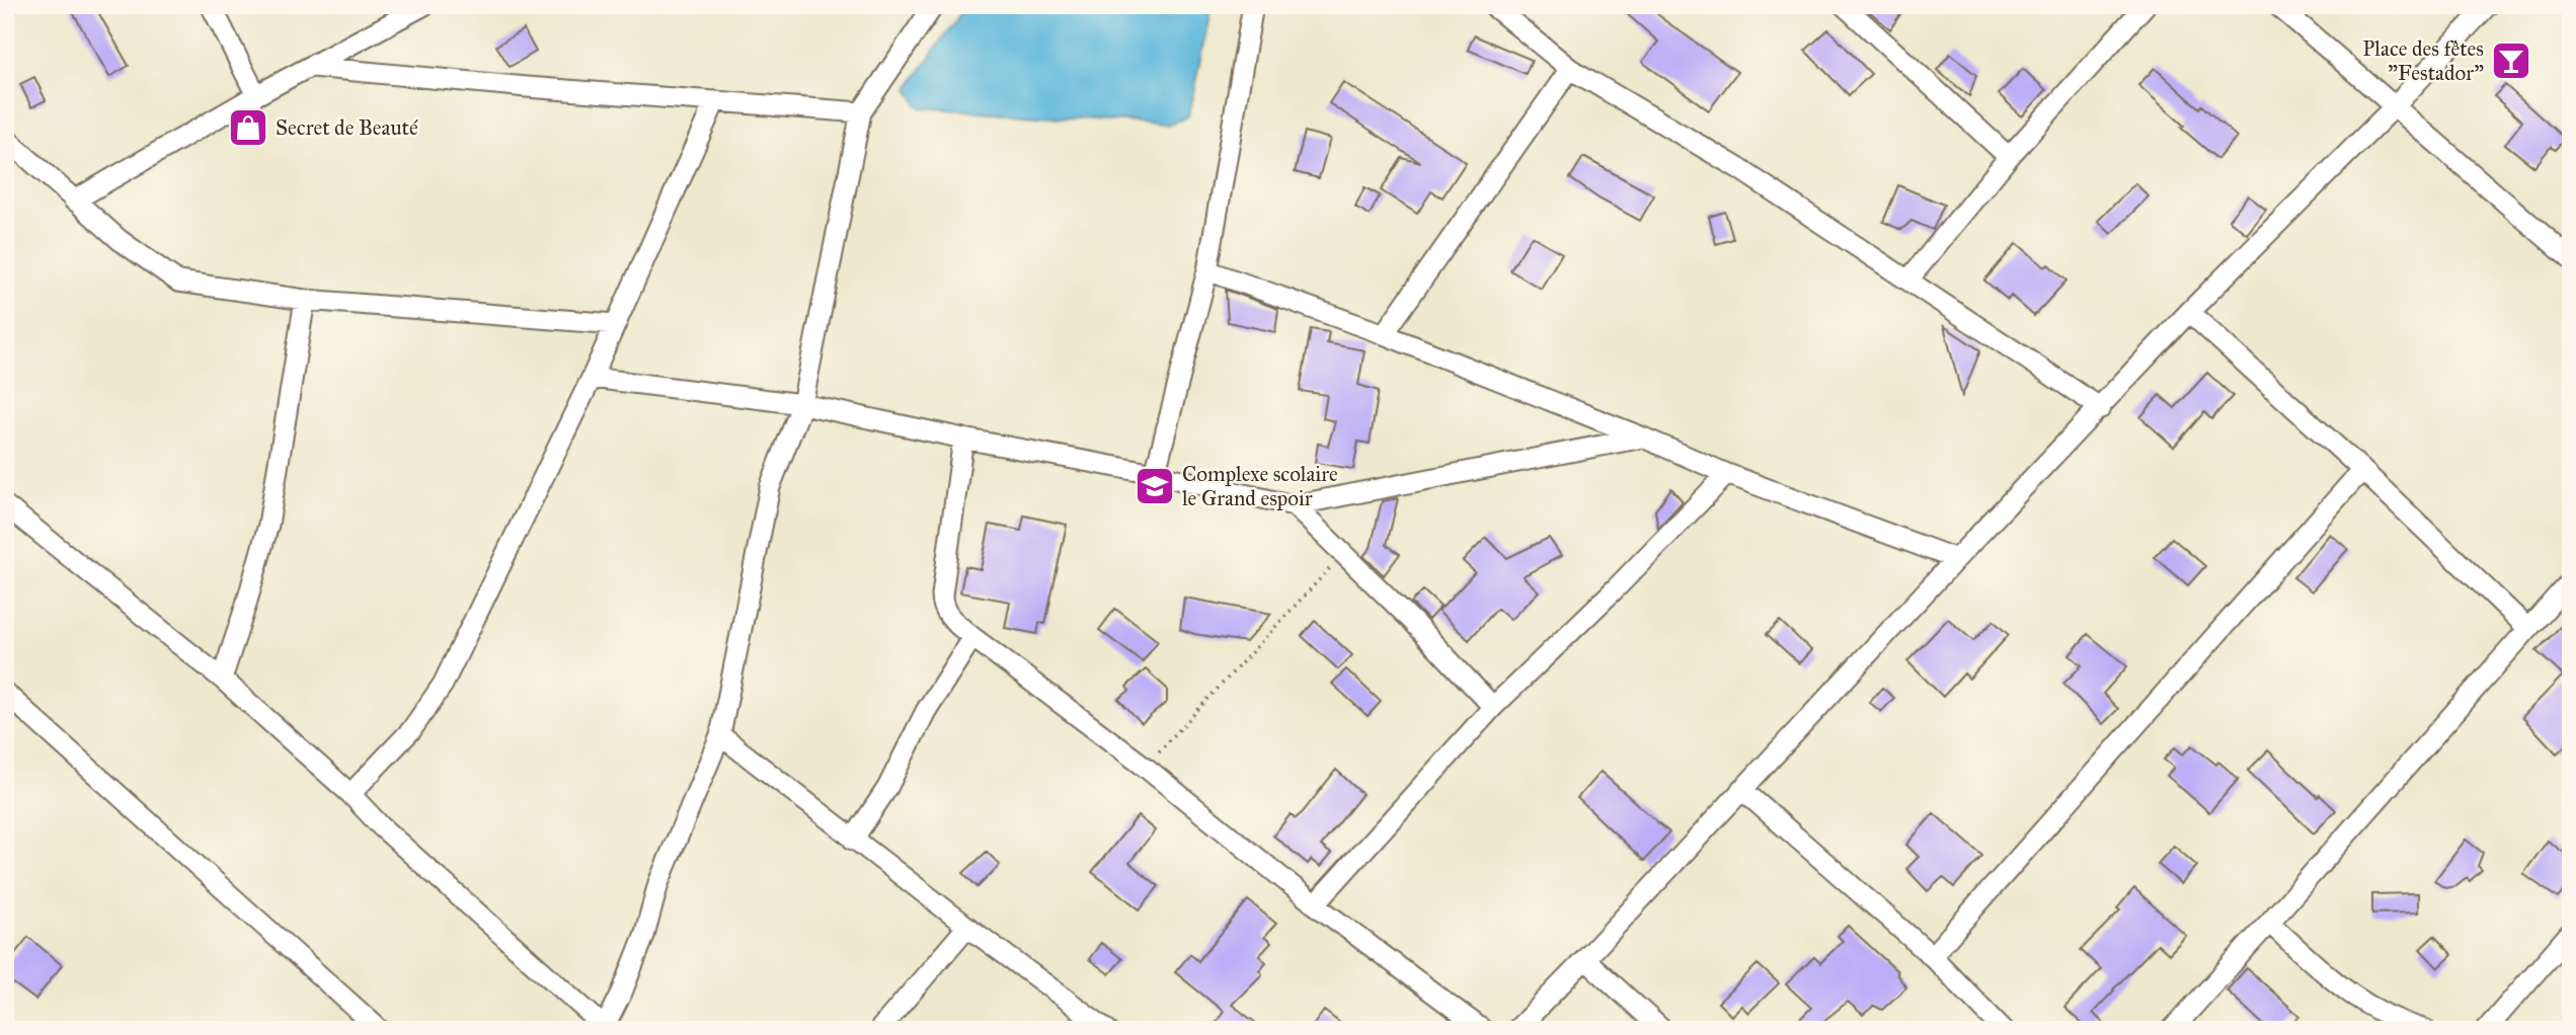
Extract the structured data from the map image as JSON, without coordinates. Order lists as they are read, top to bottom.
{
  "places": {
    "bar": ["Place des fêtes \"Festador\""],
    "shop": ["Secret de Beauté"],
    "school or university": ["Complexe scolaire le Grand espoir"]
  }
}
